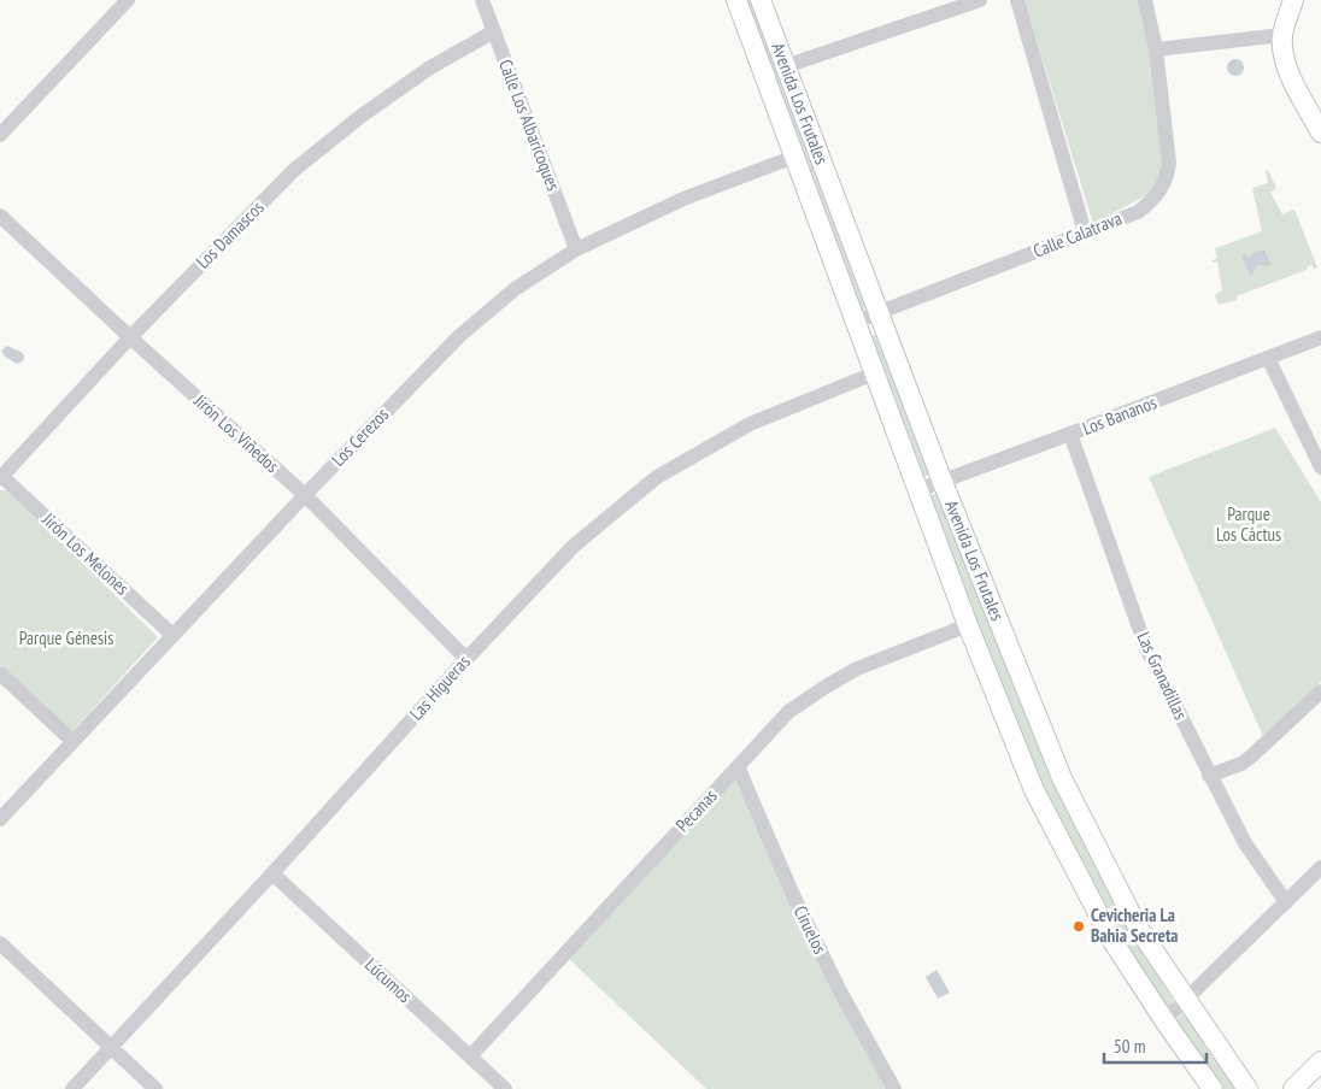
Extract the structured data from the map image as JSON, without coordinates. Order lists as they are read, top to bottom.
{
  "streets": {
    "main road": ["Avenida Los Frutales"],
    "street": [
      "Calle Los Albaricoques",
      "Los Damascos",
      "Calle Calatrava",
      "Los Bananos",
      "Jirón Los Viñedos",
      "Los Cerezos",
      "Jirón Los Melones",
      "Las Granadillas",
      "Las Higueras",
      "Pecanas",
      "Ciruelos",
      "Lúcumos"
    ]
  },
  "crossings": [
    ["Avenida Los Frutales", "Calle Calatrava"],
    ["Avenida Los Frutales", "Los Bananos"],
    ["Avenida Los Frutales", "Los Cerezos"],
    ["Avenida Los Frutales", "Las Higueras"],
    ["Avenida Los Frutales", "Pecanas"],
    ["Calle Los Albaricoques", "Los Damascos"],
    ["Calle Los Albaricoques", "Los Cerezos"],
    ["Los Damascos", "Jirón Los Viñedos"],
    ["Los Damascos", "Jirón Los Melones"],
    ["Los Bananos", "Las Granadillas"],
    ["Jirón Los Viñedos", "Los Cerezos"],
    ["Jirón Los Viñedos", "Las Higueras"],
    ["Los Cerezos", "Jirón Los Melones"],
    ["Las Higueras", "Lúcumos"],
    ["Pecanas", "Ciruelos"],
    ["Pecanas", "Lúcumos"]
  ],
  "parks": ["Parque Los Cáctus", "Parque Génesis"],
  "places": ["Cevicheria La Bahia Secreta"],
  "scale_bar": "50 m"
}
